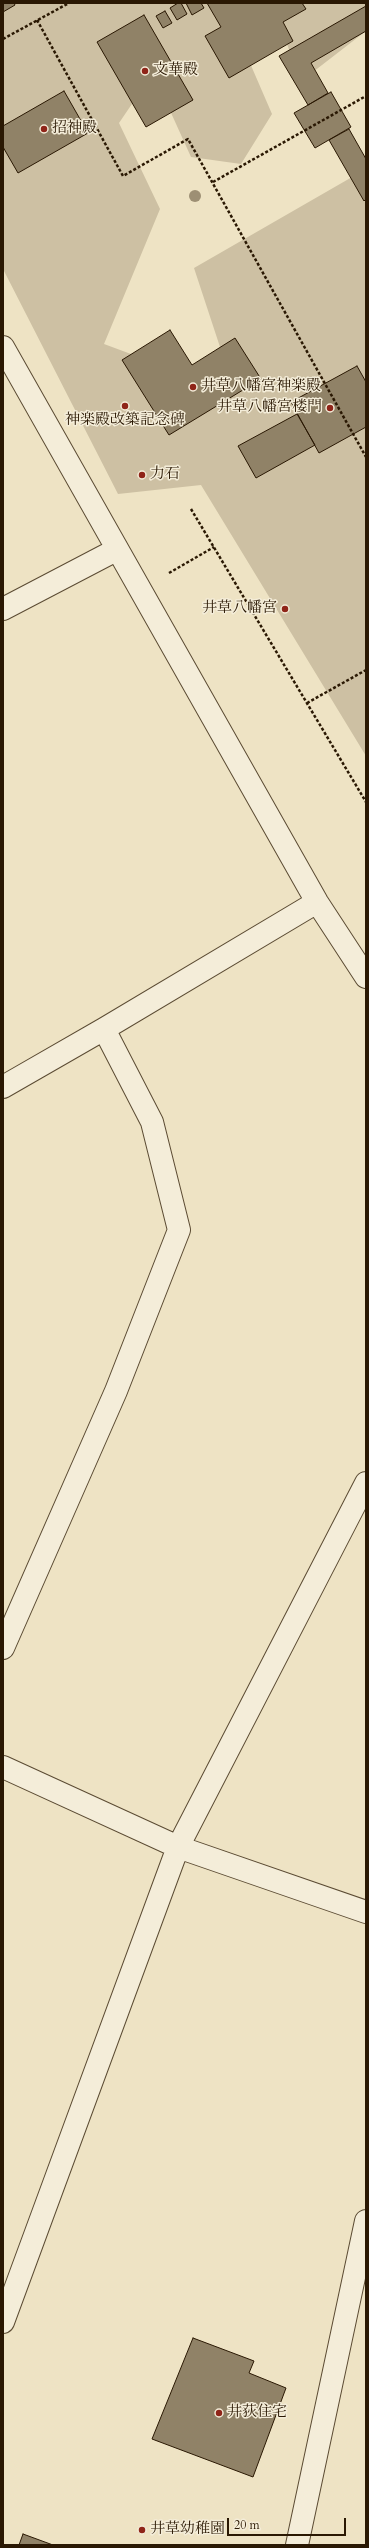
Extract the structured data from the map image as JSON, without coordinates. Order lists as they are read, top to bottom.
{
  "places": [
    "文華殿",
    "招神殿",
    "井草八幡宮神楽殿",
    "神楽殿改築記念碑",
    "井草八幡宮楼門",
    "力石",
    "井草八幡宮",
    "井荻住宅",
    "井草幼稚園"
  ],
  "scale_bar": "20 m"
}
